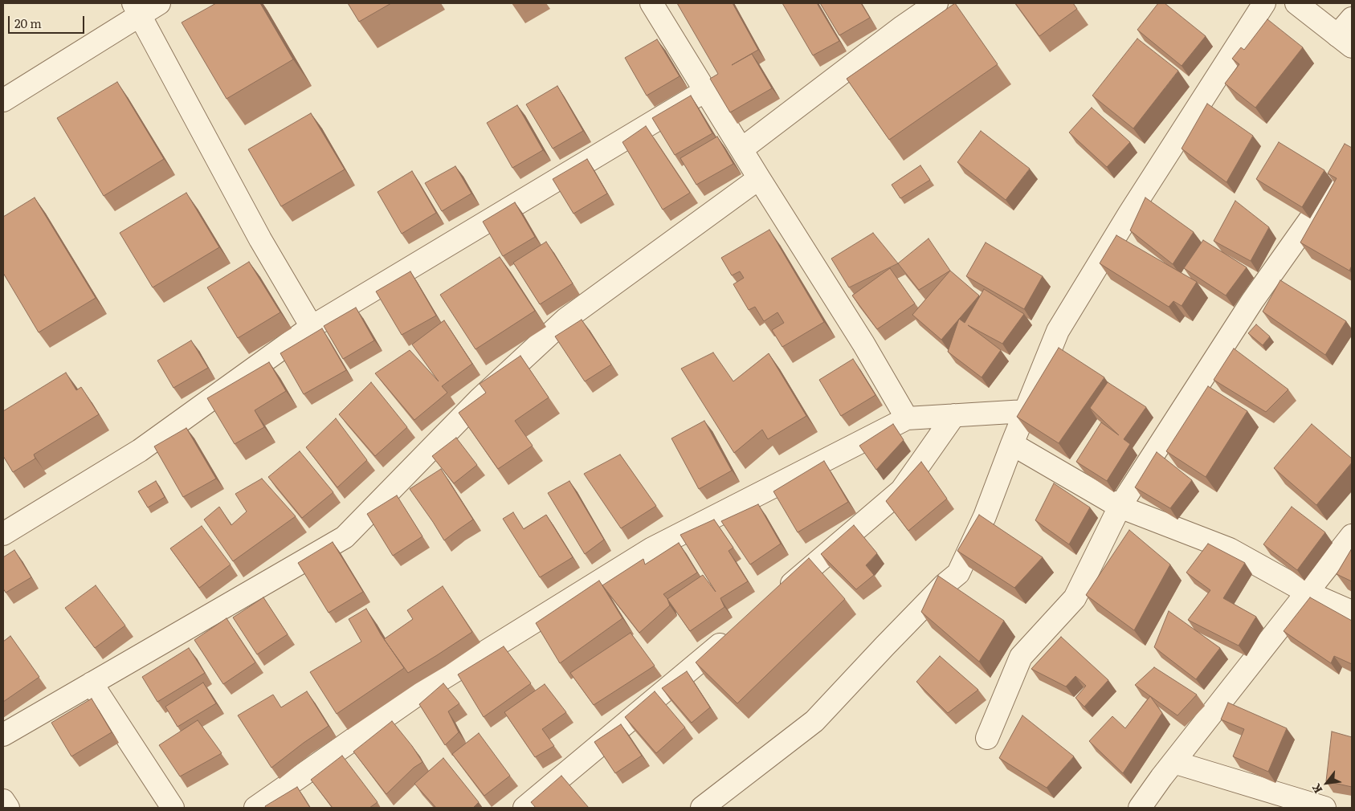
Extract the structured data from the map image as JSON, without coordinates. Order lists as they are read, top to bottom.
{
  "scale_bar": "20 m",
  "north": "bottom left"
}
